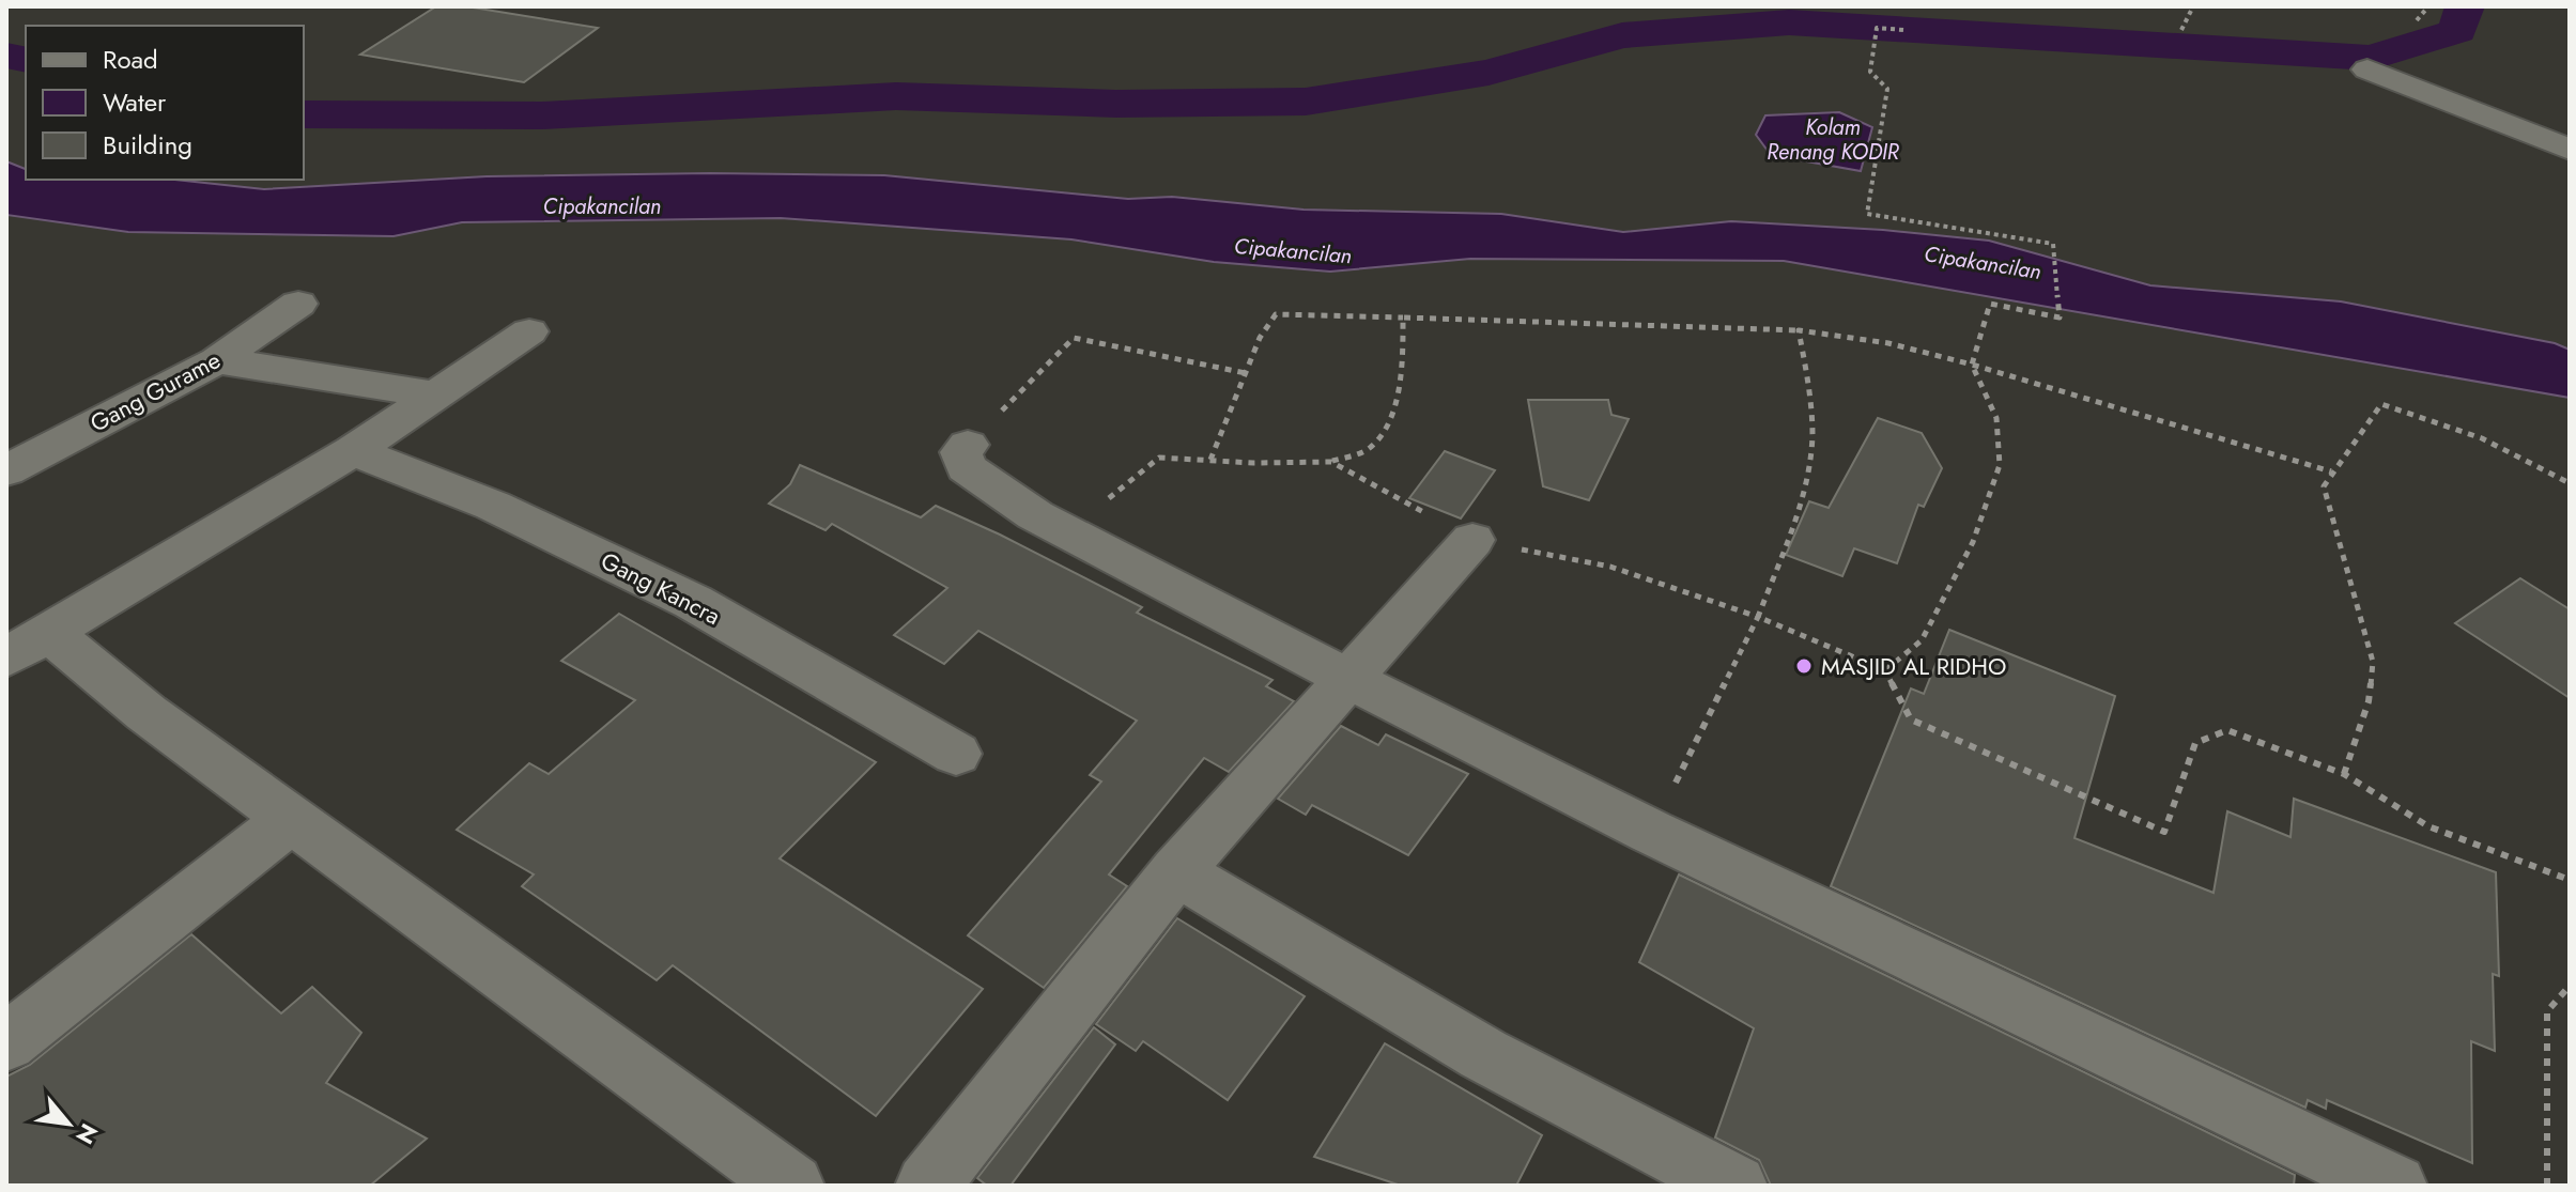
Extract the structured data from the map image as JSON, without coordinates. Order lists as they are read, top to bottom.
{
  "streets": {
    "street": ["Gang Gurame", "Gang Kancra"]
  },
  "water": ["Kolam Renang KODIR", "Cipakancilan"],
  "places": ["MASJID AL RIDHO"],
  "legend": ["Road", "Water", "Building"],
  "north": "bottom right"
}
